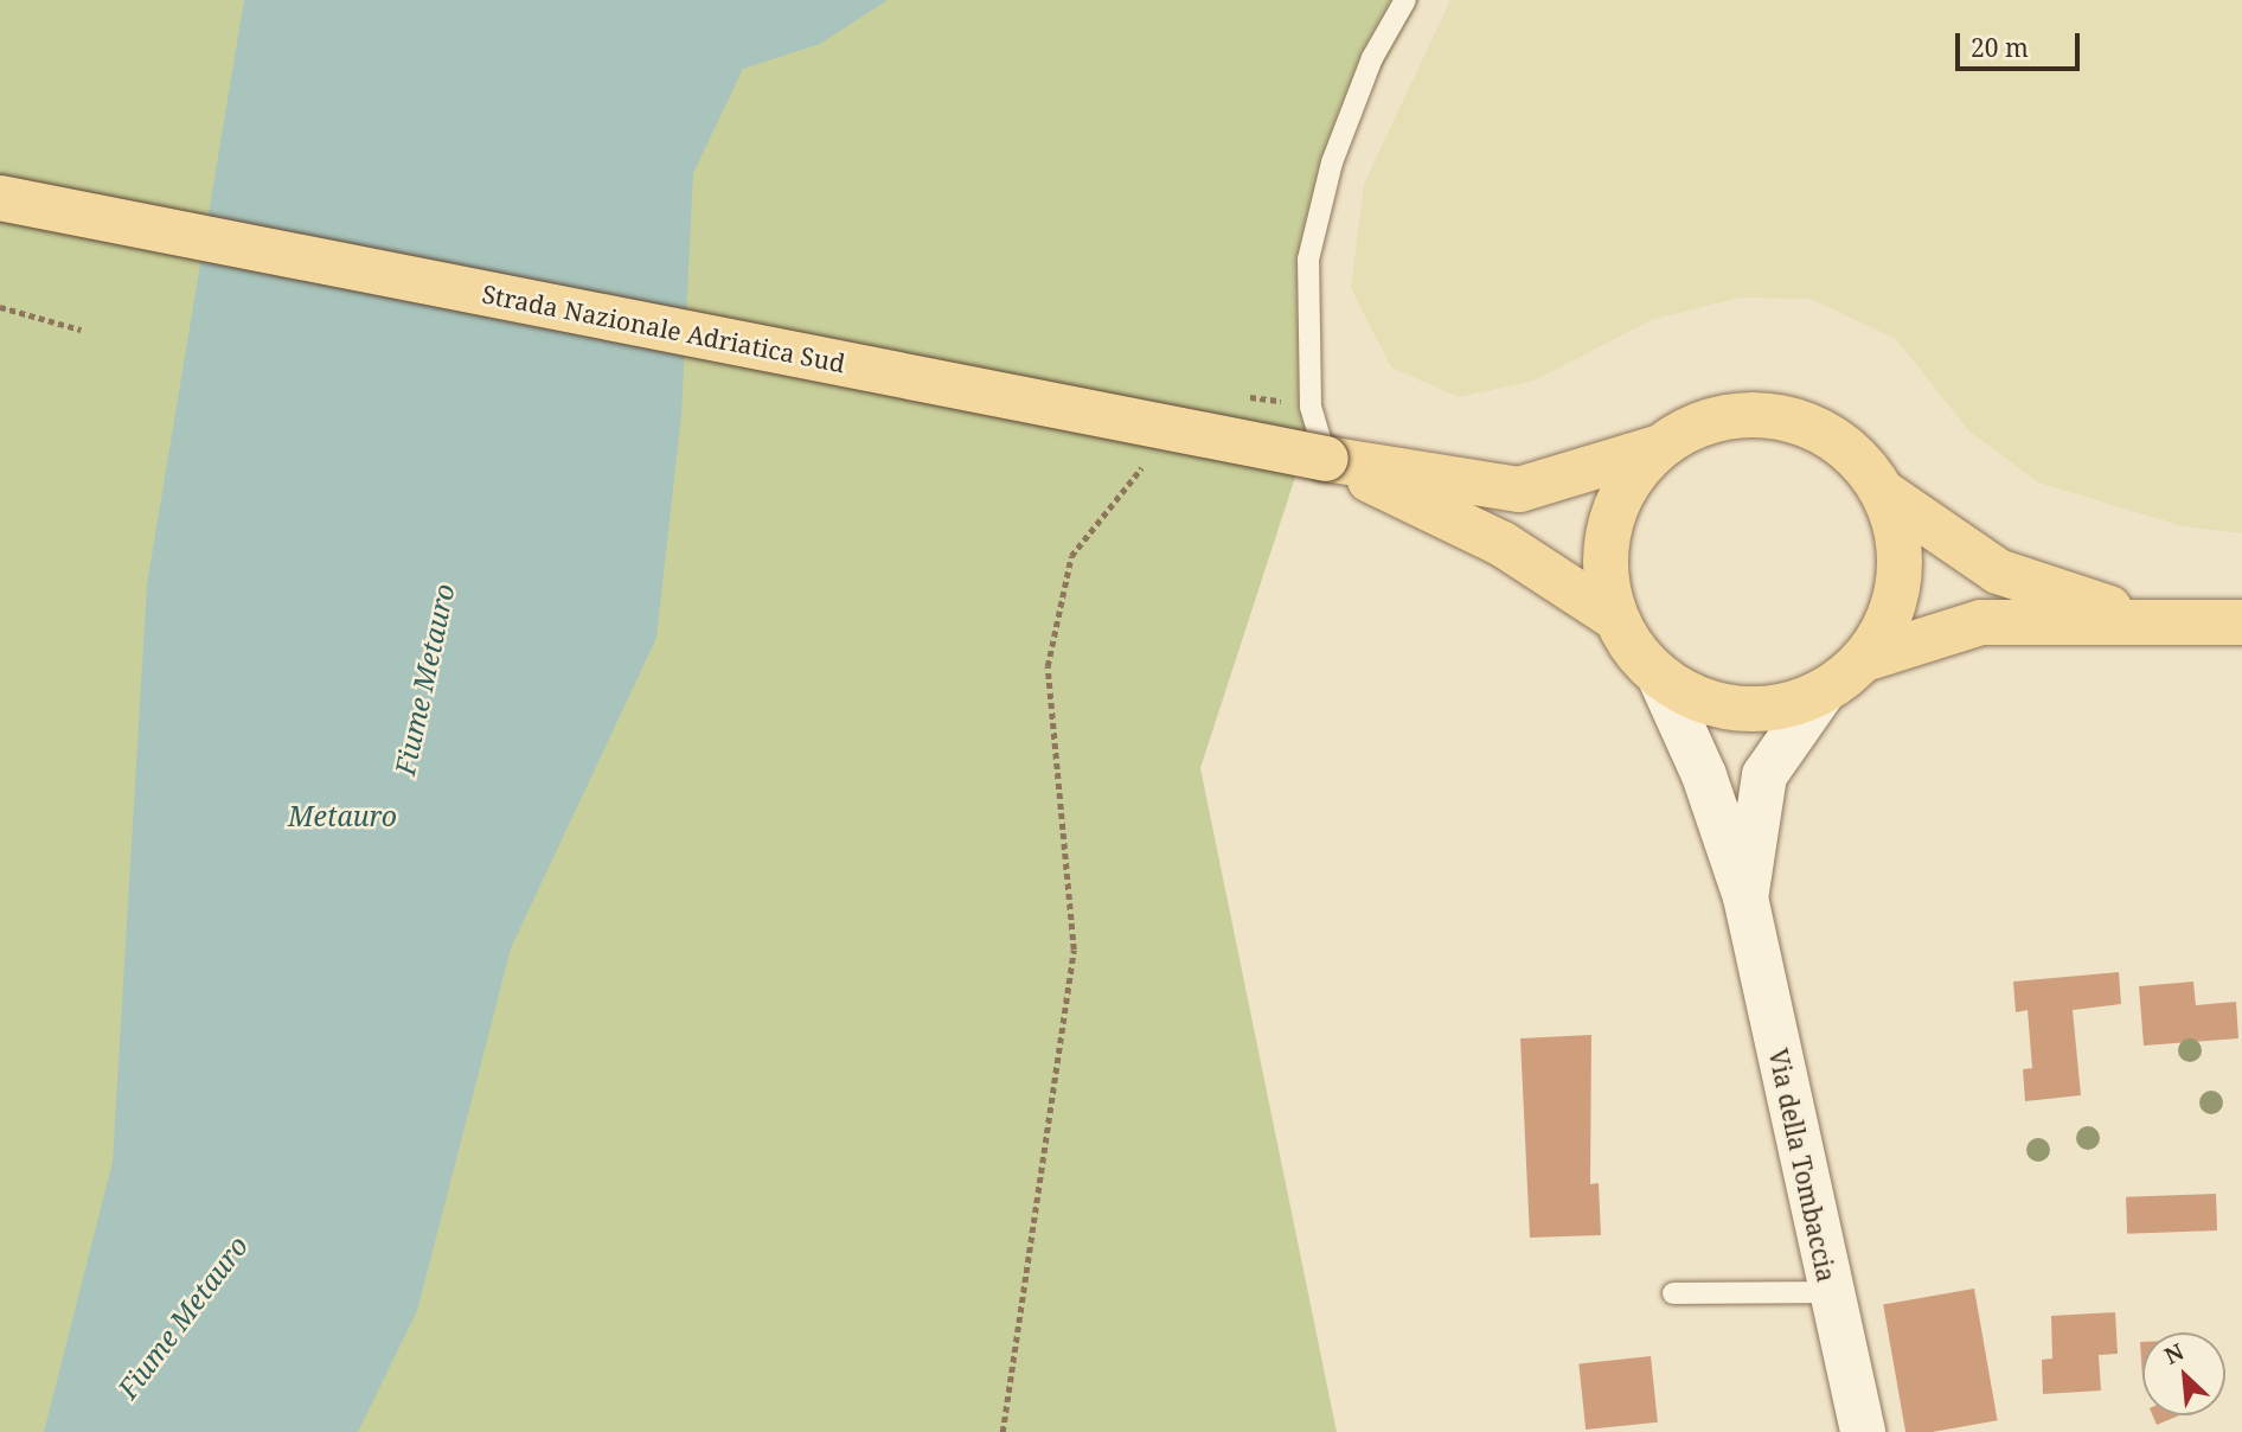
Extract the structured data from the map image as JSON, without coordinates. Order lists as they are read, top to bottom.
{
  "streets": {
    "main road": ["Strada Nazionale Adriatica Sud", "Via della Tombaccia"]
  },
  "crossings": [
    ["Strada Nazionale Adriatica Sud", "Via della Tombaccia"]
  ],
  "water": ["Fiume Metauro", "Metauro"],
  "scale_bar": "20 m",
  "north": "top left"
}
